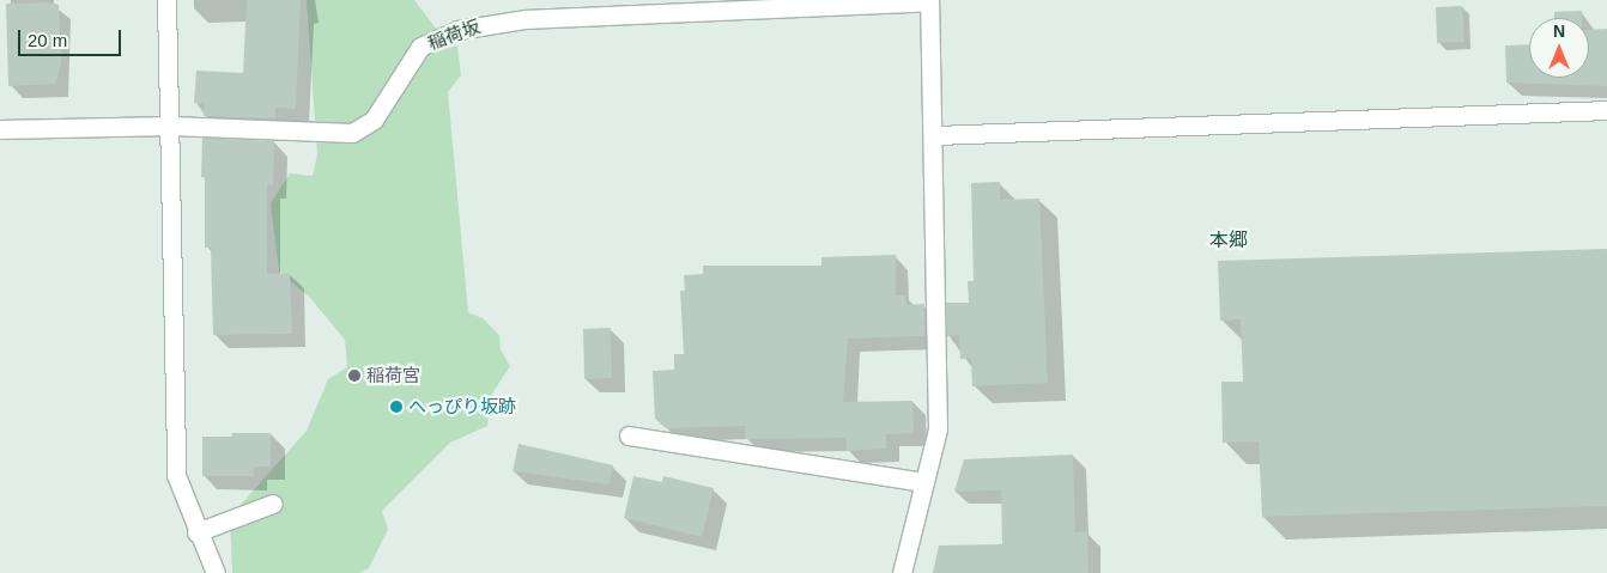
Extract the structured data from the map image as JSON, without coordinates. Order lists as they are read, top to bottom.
{
  "streets": {
    "street": ["稲荷坂"]
  },
  "districts": ["本郷"],
  "places": ["稲荷宮", "へっぴり坂跡"],
  "scale_bar": "20 m",
  "north": "top"
}
